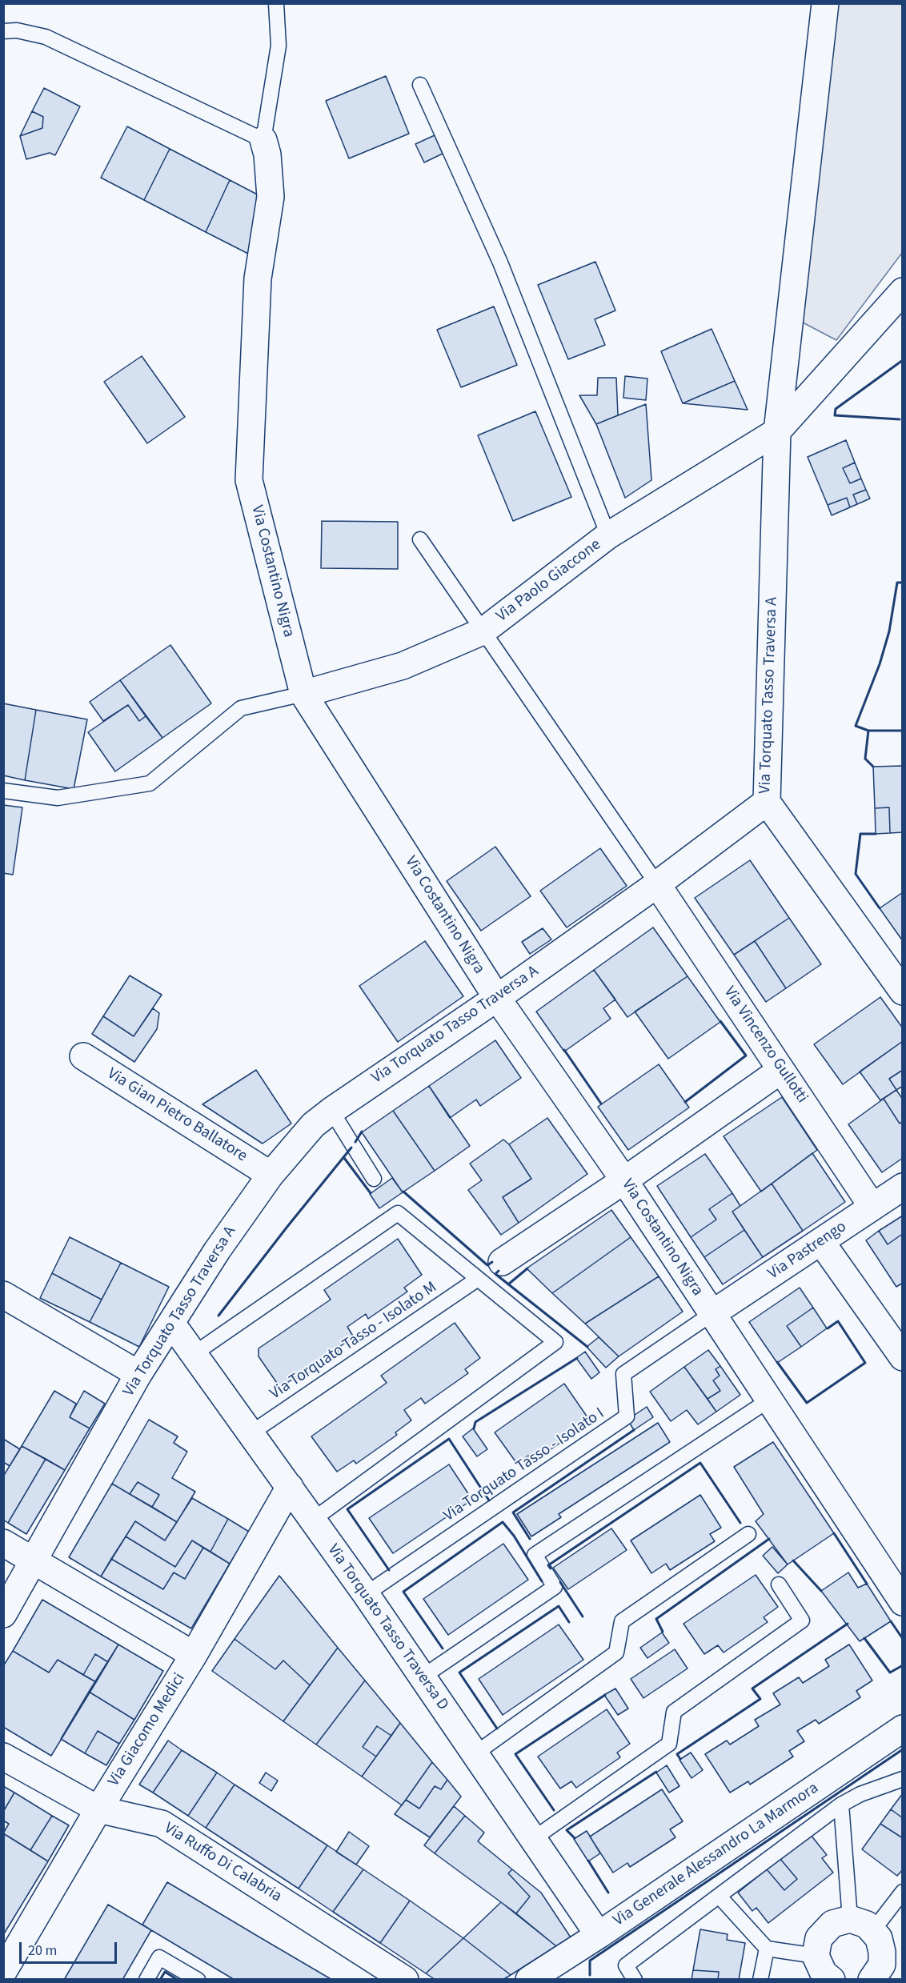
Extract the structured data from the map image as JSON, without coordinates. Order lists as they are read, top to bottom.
{
  "streets": {
    "street": [
      "Via Costantino Nigra",
      "Via Paolo Giaccone",
      "Via Torquato Tasso Traversa A",
      "Via Vincenzo Gullotti",
      "Via Gian Pietro Ballatore",
      "Via Pastrengo",
      "Via Torquato Tasso Traversa D",
      "Via Giacomo Medici",
      "Via Generale Alessandro La Marmora",
      "Via Ruffo Di Calabria"
    ],
    "lane": ["Via Torquato Tasso - Isolato M", "Via Torquato Tasso - Isolato I"]
  },
  "crossings": [
    ["Via Costantino Nigra", "Via Paolo Giaccone"],
    ["Via Costantino Nigra", "Via Torquato Tasso Traversa A"],
    ["Via Costantino Nigra", "Via Pastrengo"],
    ["Via Costantino Nigra", "Via Torquato Tasso - Isolato I"],
    ["Via Paolo Giaccone", "Via Torquato Tasso Traversa A"],
    ["Via Torquato Tasso Traversa A", "Via Vincenzo Gullotti"],
    ["Via Torquato Tasso Traversa A", "Via Gian Pietro Ballatore"],
    ["Via Torquato Tasso Traversa A", "Via Torquato Tasso Traversa D"],
    ["Via Vincenzo Gullotti", "Via Pastrengo"],
    ["Via Pastrengo", "Via Torquato Tasso - Isolato I"],
    ["Via Torquato Tasso - Isolato M", "Via Torquato Tasso Traversa D"],
    ["Via Torquato Tasso - Isolato I", "Via Torquato Tasso Traversa D"],
    ["Via Torquato Tasso Traversa D", "Via Giacomo Medici"],
    ["Via Torquato Tasso Traversa D", "Via Generale Alessandro La Marmora"],
    ["Via Giacomo Medici", "Via Ruffo Di Calabria"]
  ],
  "scale_bar": "20 m"
}
